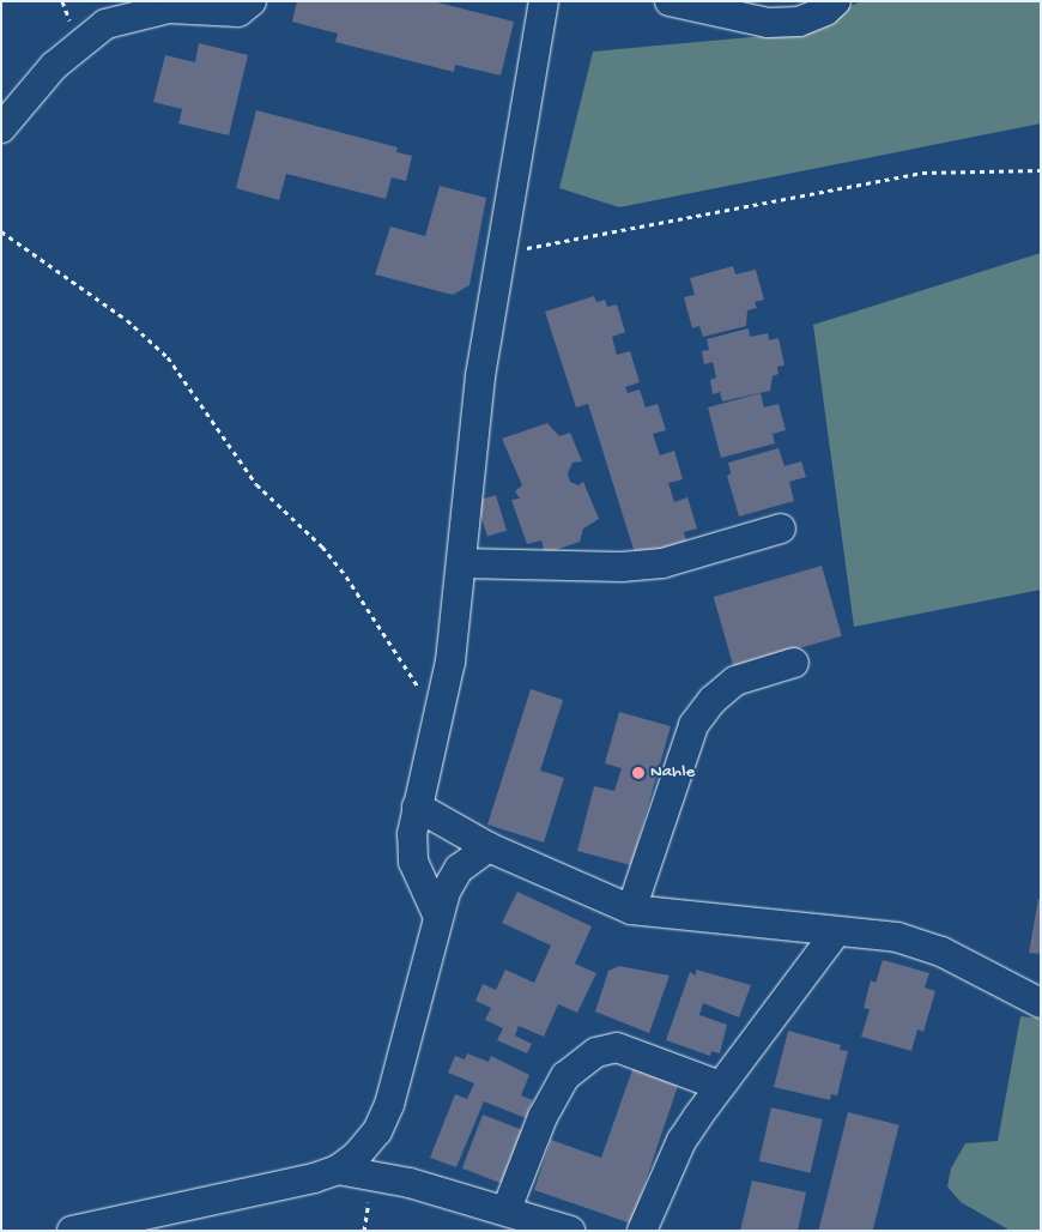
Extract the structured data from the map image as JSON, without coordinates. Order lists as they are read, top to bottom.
{
  "places": ["Nahle"]
}
